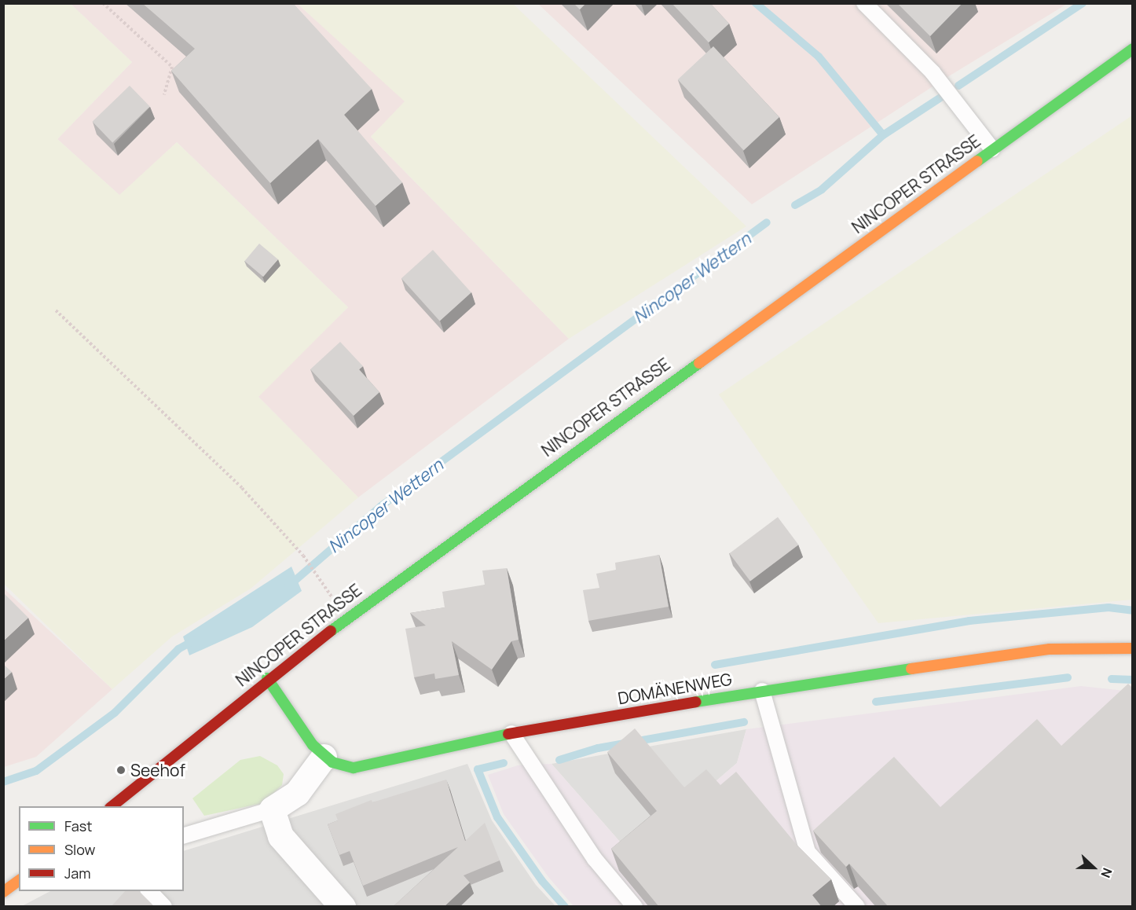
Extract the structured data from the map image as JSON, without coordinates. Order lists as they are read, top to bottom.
{
  "streets": {
    "main road": ["NINCOPER STRASSE", "DOMÄNENWEG"]
  },
  "crossings": [
    ["NINCOPER STRASSE", "DOMÄNENWEG"]
  ],
  "water": ["Nincoper Wettern"],
  "places": ["Seehof"],
  "legend": ["Fast", "Slow", "Jam"],
  "north": "right"
}
